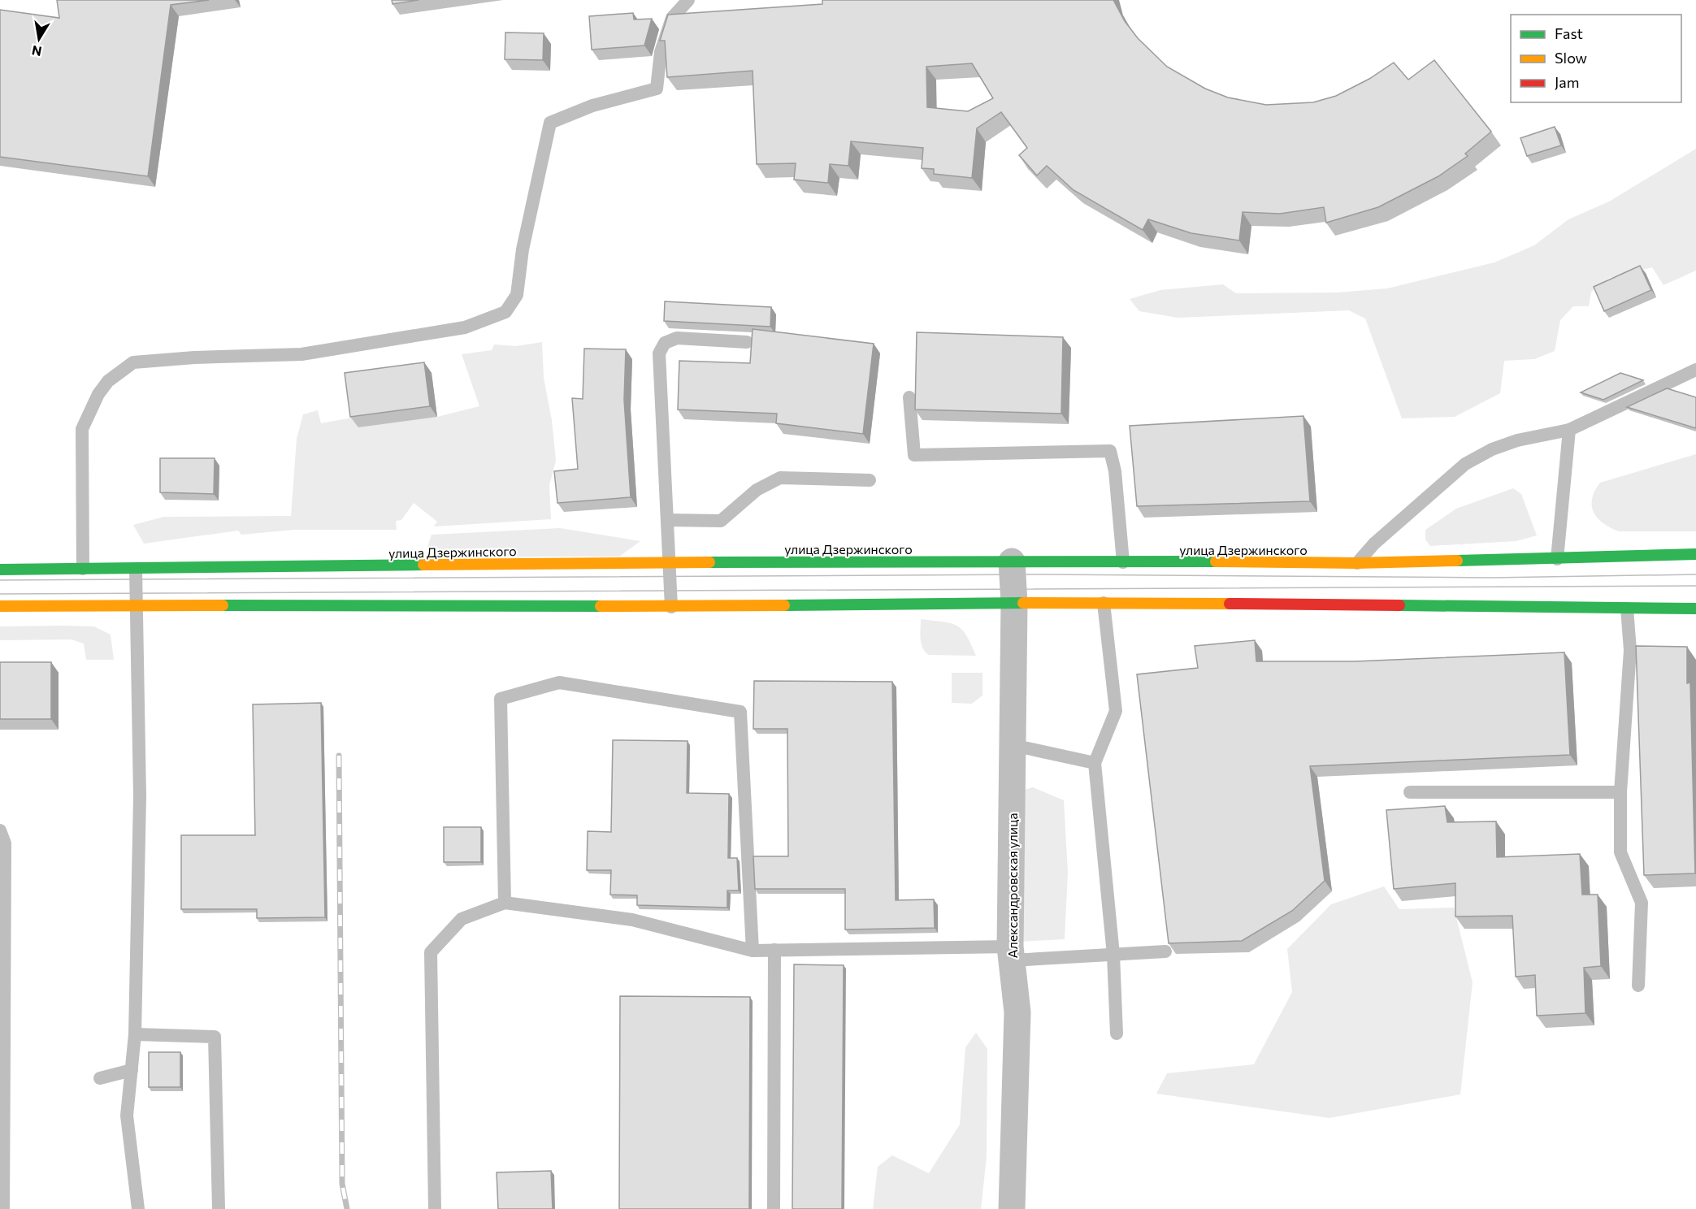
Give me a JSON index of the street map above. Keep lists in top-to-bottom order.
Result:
{
  "streets": {
    "main road": ["улица Дзержинского"],
    "street": ["Александровская улица"]
  },
  "crossings": [
    ["улица Дзержинского", "Александровская улица"]
  ],
  "legend": ["Fast", "Slow", "Jam"],
  "north": "bottom"
}
